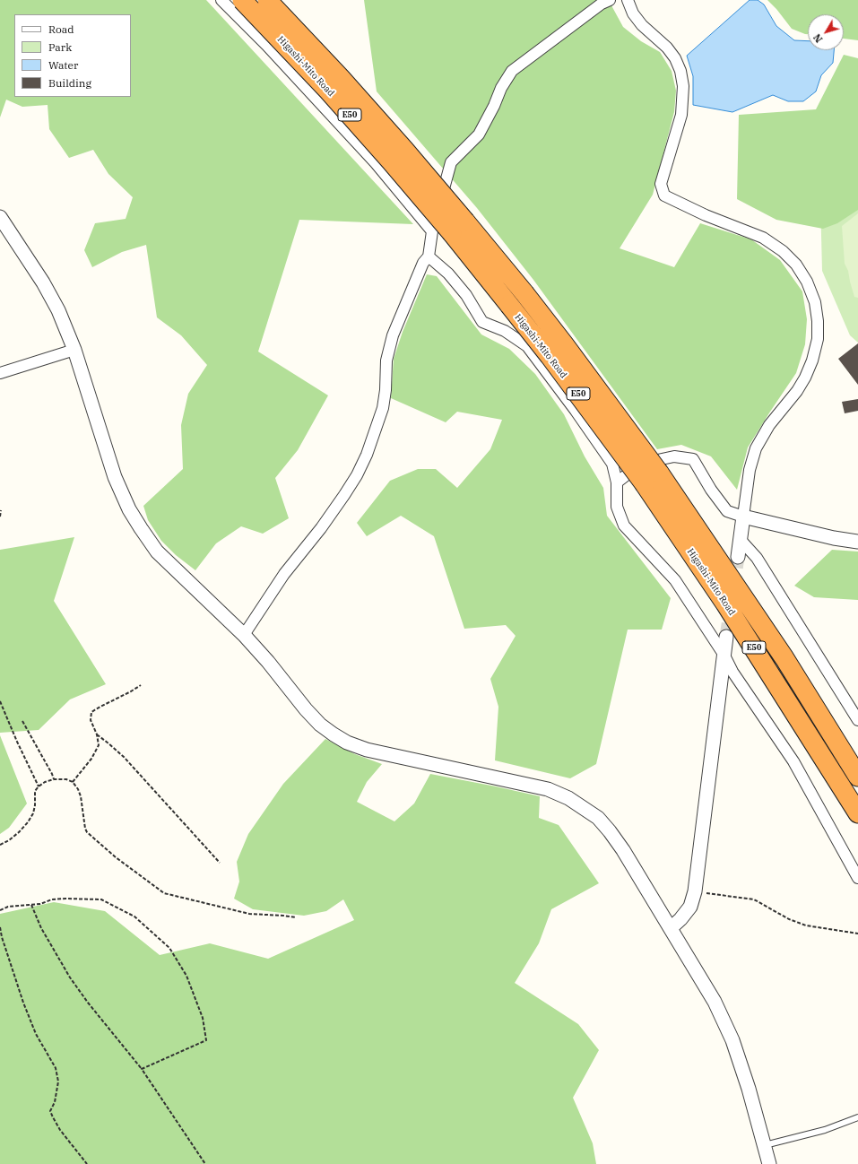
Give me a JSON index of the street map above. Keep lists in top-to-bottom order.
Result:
{
  "streets": {
    "highway": ["Higashi-Mito Road", "E50"]
  },
  "legend": [
    "Road",
    "Park",
    "Water",
    "Building"
  ],
  "north": "bottom left"
}
